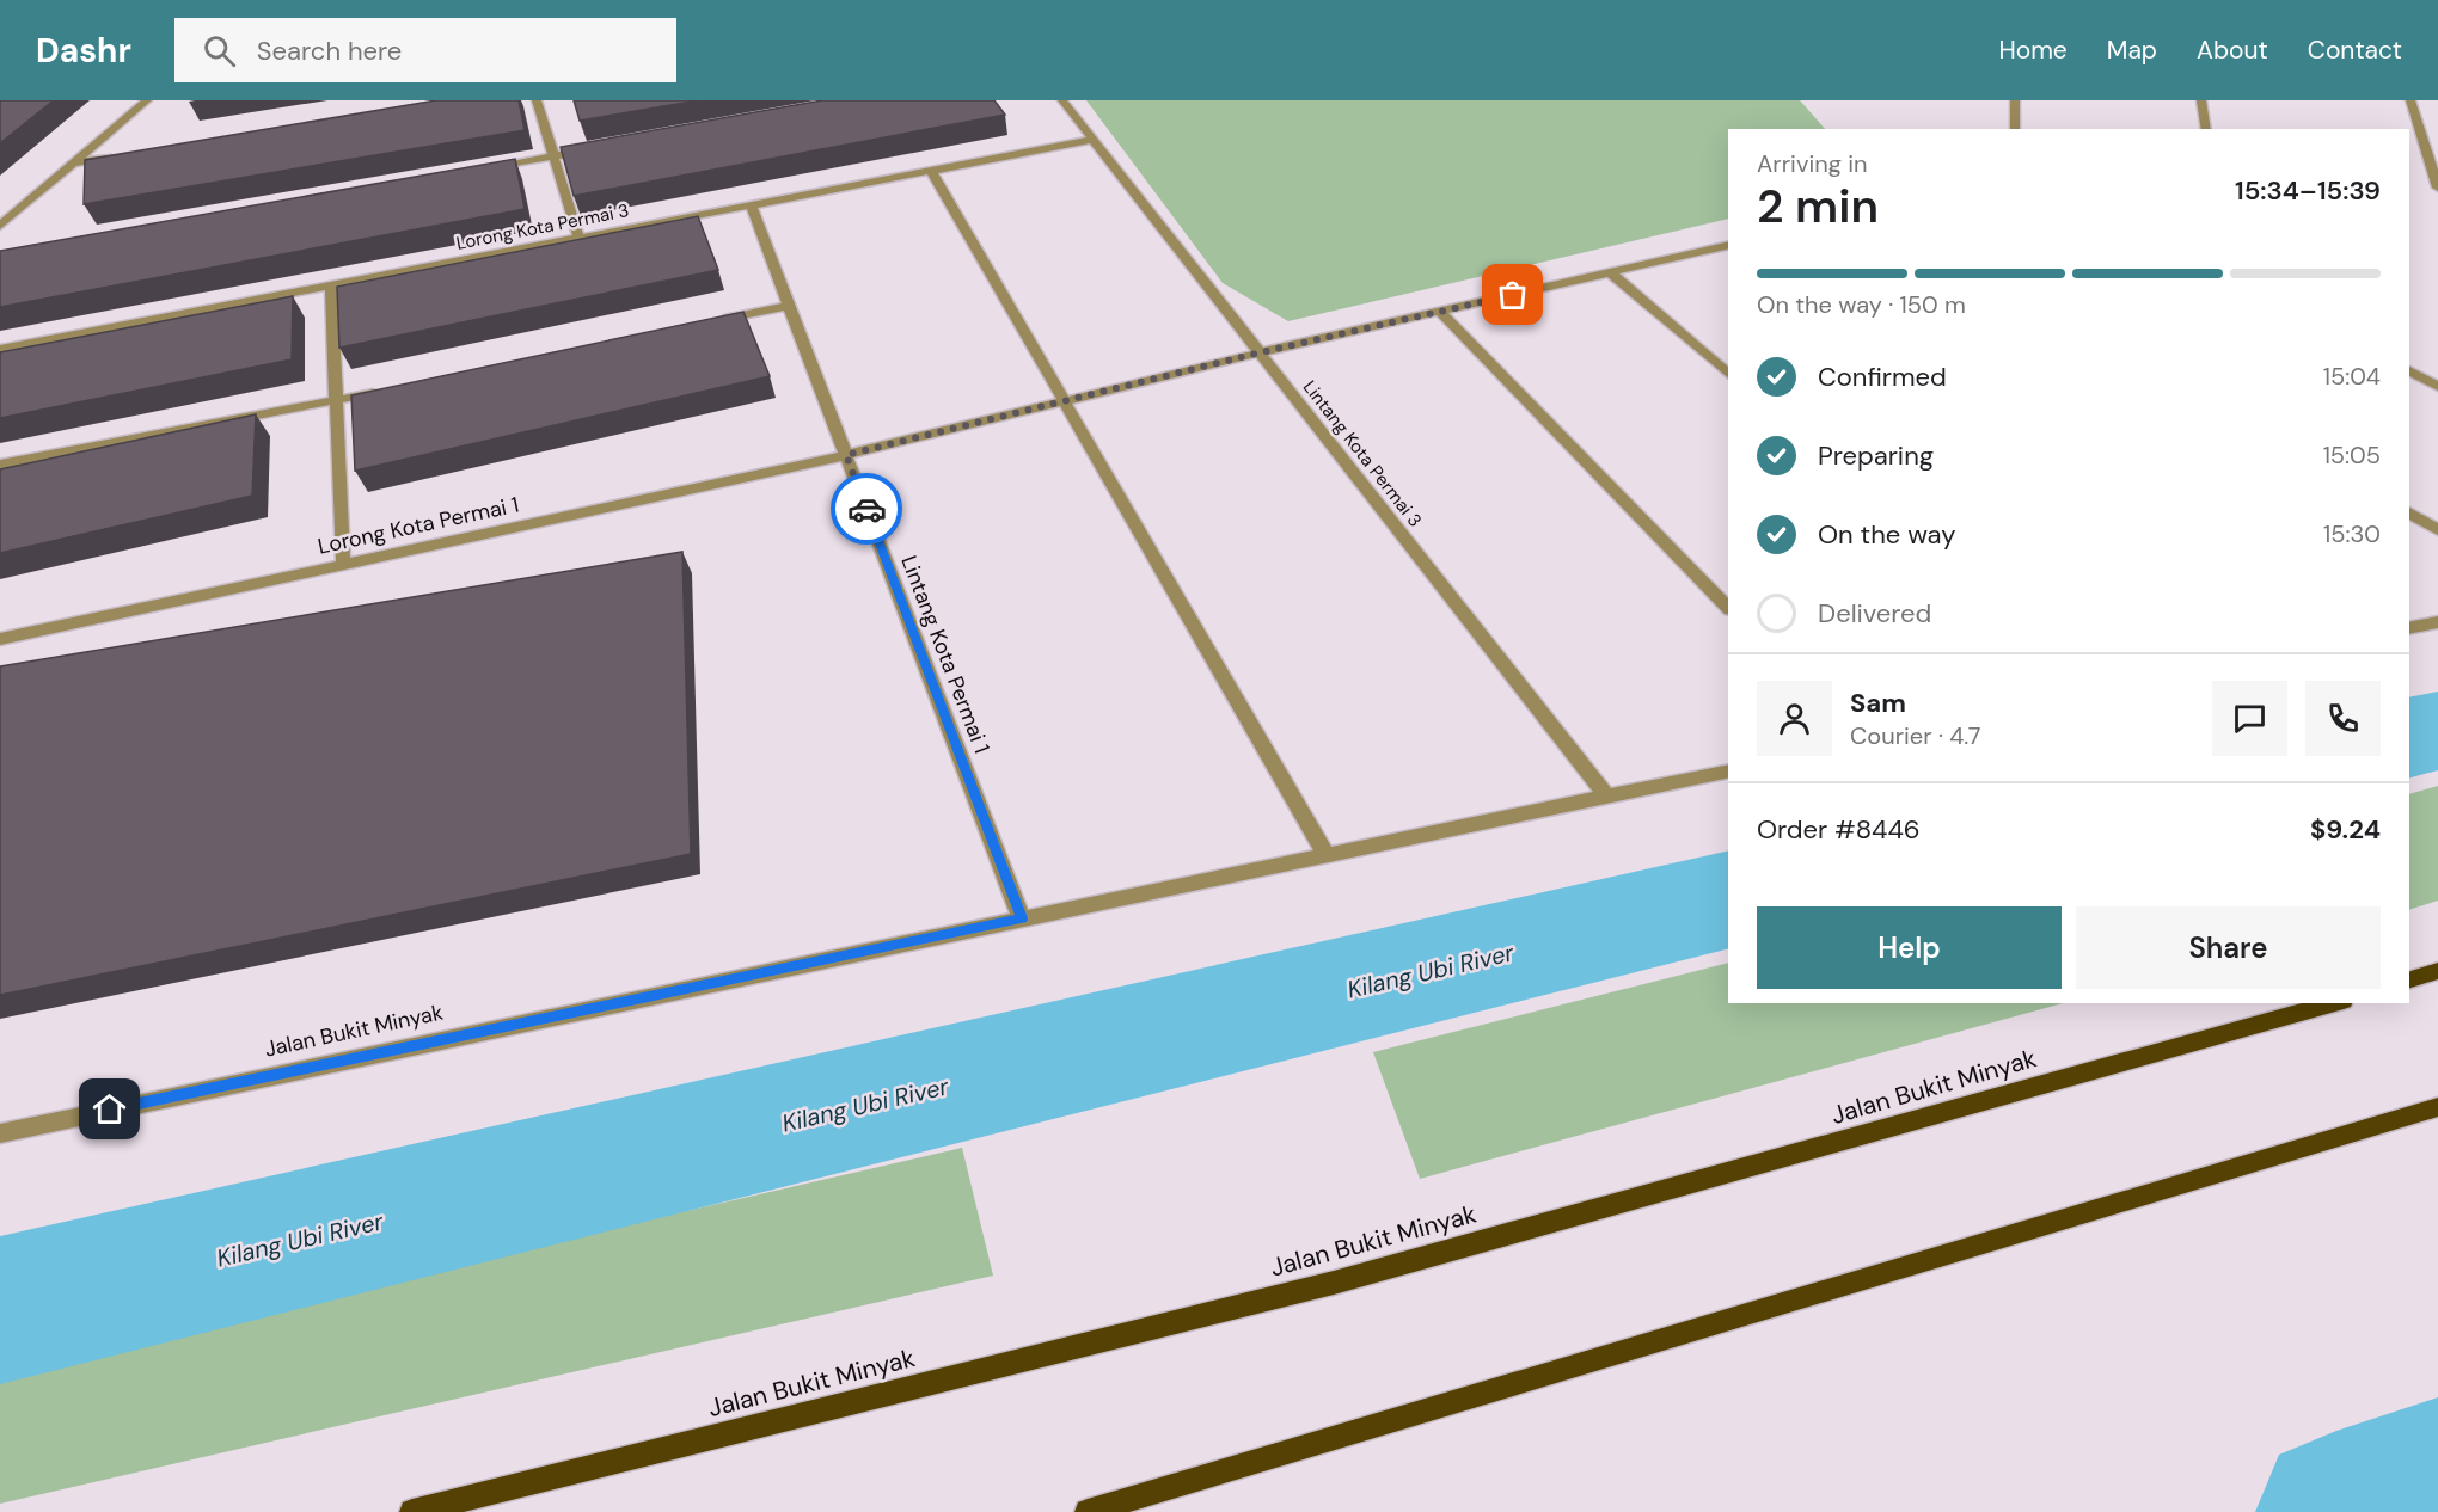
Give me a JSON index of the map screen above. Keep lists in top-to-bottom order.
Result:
{
  "streets": {
    "main road": ["Jalan Bukit Minyak"],
    "street": [
      "Lorong Kota Permai 3",
      "Lintang Kota Permai 3",
      "Lorong Kota Permai 1",
      "Lintang Kota Permai 1"
    ]
  },
  "crossings": [
    ["Lorong Kota Permai 3", "Lintang Kota Permai 3"],
    ["Lorong Kota Permai 3", "Lintang Kota Permai 1"],
    ["Lintang Kota Permai 3", "Lorong Kota Permai 1"],
    ["Lintang Kota Permai 3", "Jalan Bukit Minyak"],
    ["Lorong Kota Permai 1", "Lintang Kota Permai 1"],
    ["Lintang Kota Permai 1", "Jalan Bukit Minyak"]
  ],
  "water": ["Kilang Ubi River"],
  "page": {
    "header": "Dashr",
    "search": "Search here",
    "nav": [
      "Home",
      "Map",
      "About",
      "Contact"
    ],
    "heading": ["2 min", "Arriving in", "15:34–15:39"],
    "panel": [
      "Sam",
      "Courier · 4.7",
      "Order #8446",
      "$9.24"
    ],
    "bar": "On the way · 150 m",
    "list": [
      ["Confirmed", "15:04"],
      ["Preparing", "15:05"],
      ["On the way", "15:30"],
      "Delivered"
    ],
    "buttons": ["Help", "Share"]
  }
}
